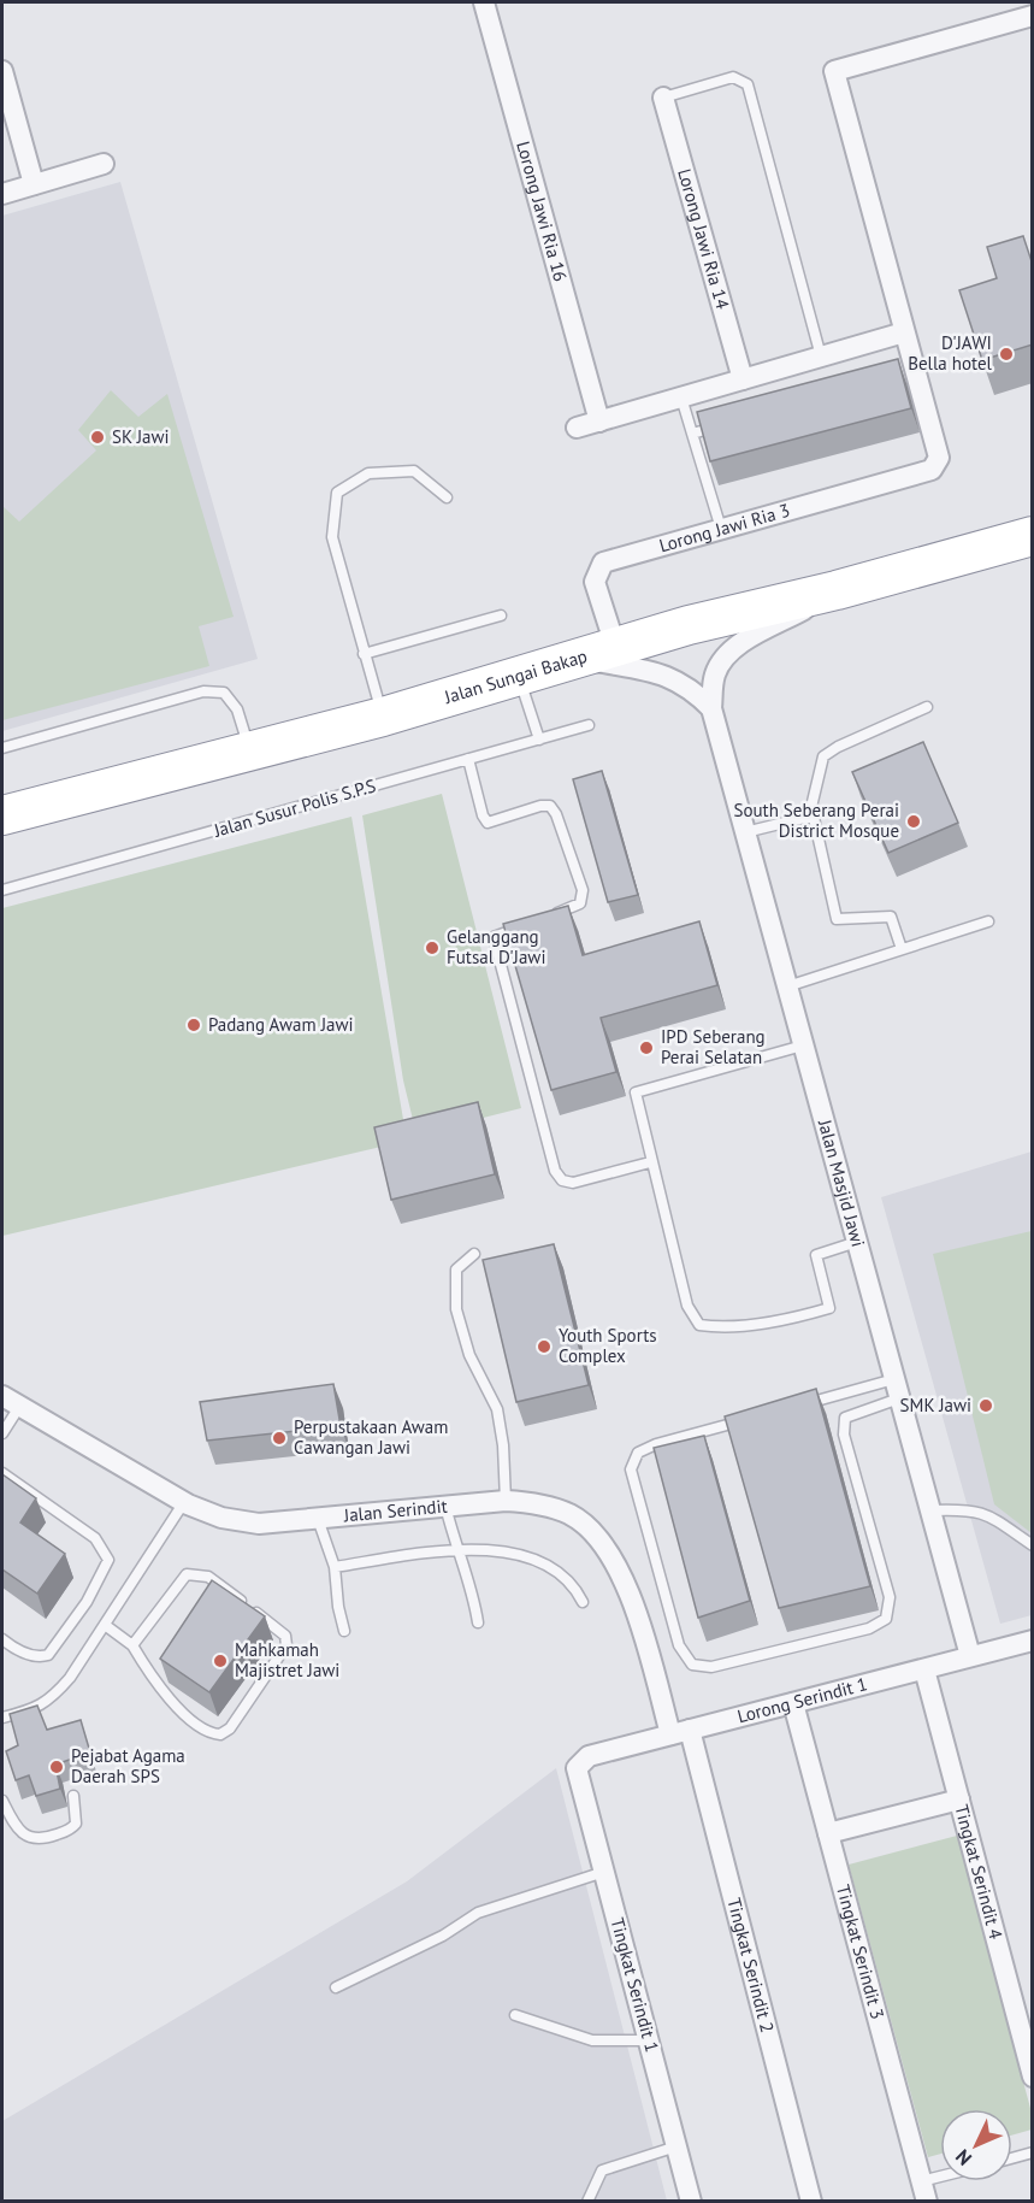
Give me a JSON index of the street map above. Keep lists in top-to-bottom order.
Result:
{
  "streets": {
    "highway": ["Jalan Sungai Bakap"],
    "street": [
      "Lorong Jawi Ria 16",
      "Lorong Jawi Ria 14",
      "Lorong Jawi Ria 3",
      "Jalan Masjid Jawi",
      "Jalan Serindit",
      "Lorong Serindit 1",
      "Tingkat Serindit 4",
      "Tingkat Serindit 3",
      "Tingkat Serindit 2",
      "Tingkat Serindit 1"
    ],
    "lane": ["Jalan Susur Polis S.P.S"]
  },
  "crossings": [
    ["Lorong Jawi Ria 3", "Jalan Sungai Bakap"],
    ["Jalan Sungai Bakap", "Jalan Masjid Jawi"],
    ["Jalan Masjid Jawi", "Lorong Serindit 1"],
    ["Jalan Serindit", "Lorong Serindit 1"],
    ["Jalan Serindit", "Tingkat Serindit 2"],
    ["Lorong Serindit 1", "Tingkat Serindit 4"],
    ["Lorong Serindit 1", "Tingkat Serindit 3"],
    ["Lorong Serindit 1", "Tingkat Serindit 2"],
    ["Lorong Serindit 1", "Tingkat Serindit 1"]
  ],
  "places": [
    "D'JAWI Bella hotel",
    "SK Jawi",
    "South Seberang Perai District Mosque",
    "Gelanggang Futsal D'Jawi",
    "Padang Awam Jawi",
    "IPD Seberang Perai Selatan",
    "Youth Sports Complex",
    "SMK Jawi",
    "Perpustakaan Awam Cawangan Jawi",
    "Mahkamah Majistret Jawi",
    "Pejabat Agama Daerah SPS"
  ],
  "north": "bottom left"
}
